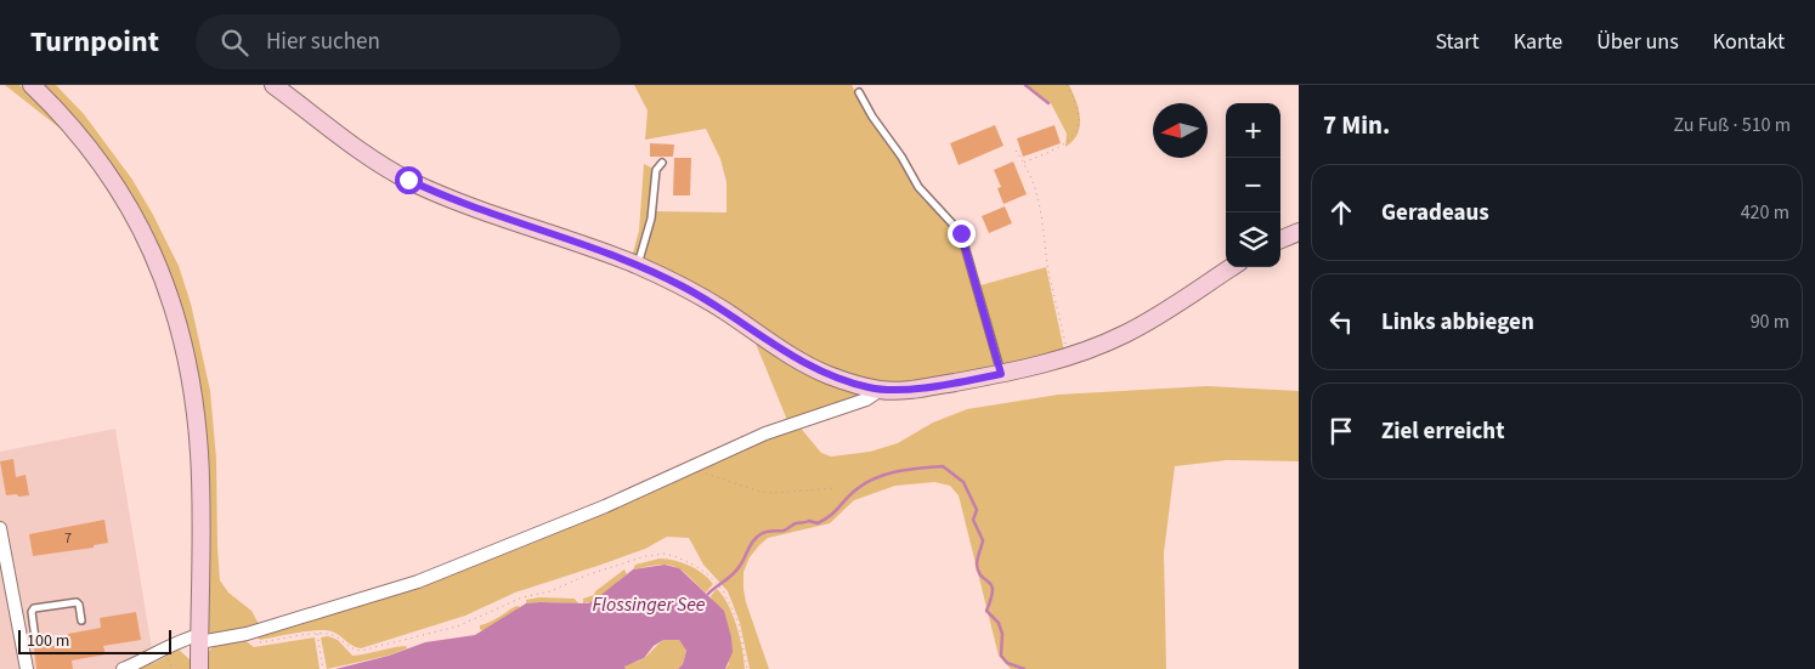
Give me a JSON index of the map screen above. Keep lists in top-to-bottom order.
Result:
{
  "water": ["Flossinger See"],
  "house_numbers": ["7"],
  "scale_bar": "100 m",
  "north": "left",
  "page": {
    "header": "Turnpoint",
    "search": "Hier suchen",
    "nav": [
      "Start",
      "Karte",
      "Über uns",
      "Kontakt"
    ],
    "heading": ["7 Min.", "Zu Fuß · 510 m"],
    "map_buttons": ["+", "−"],
    "list": [
      ["Geradeaus", "420 m"],
      ["Links abbiegen", "90 m"],
      "Ziel erreicht"
    ],
    "scale": "100 m"
  }
}
